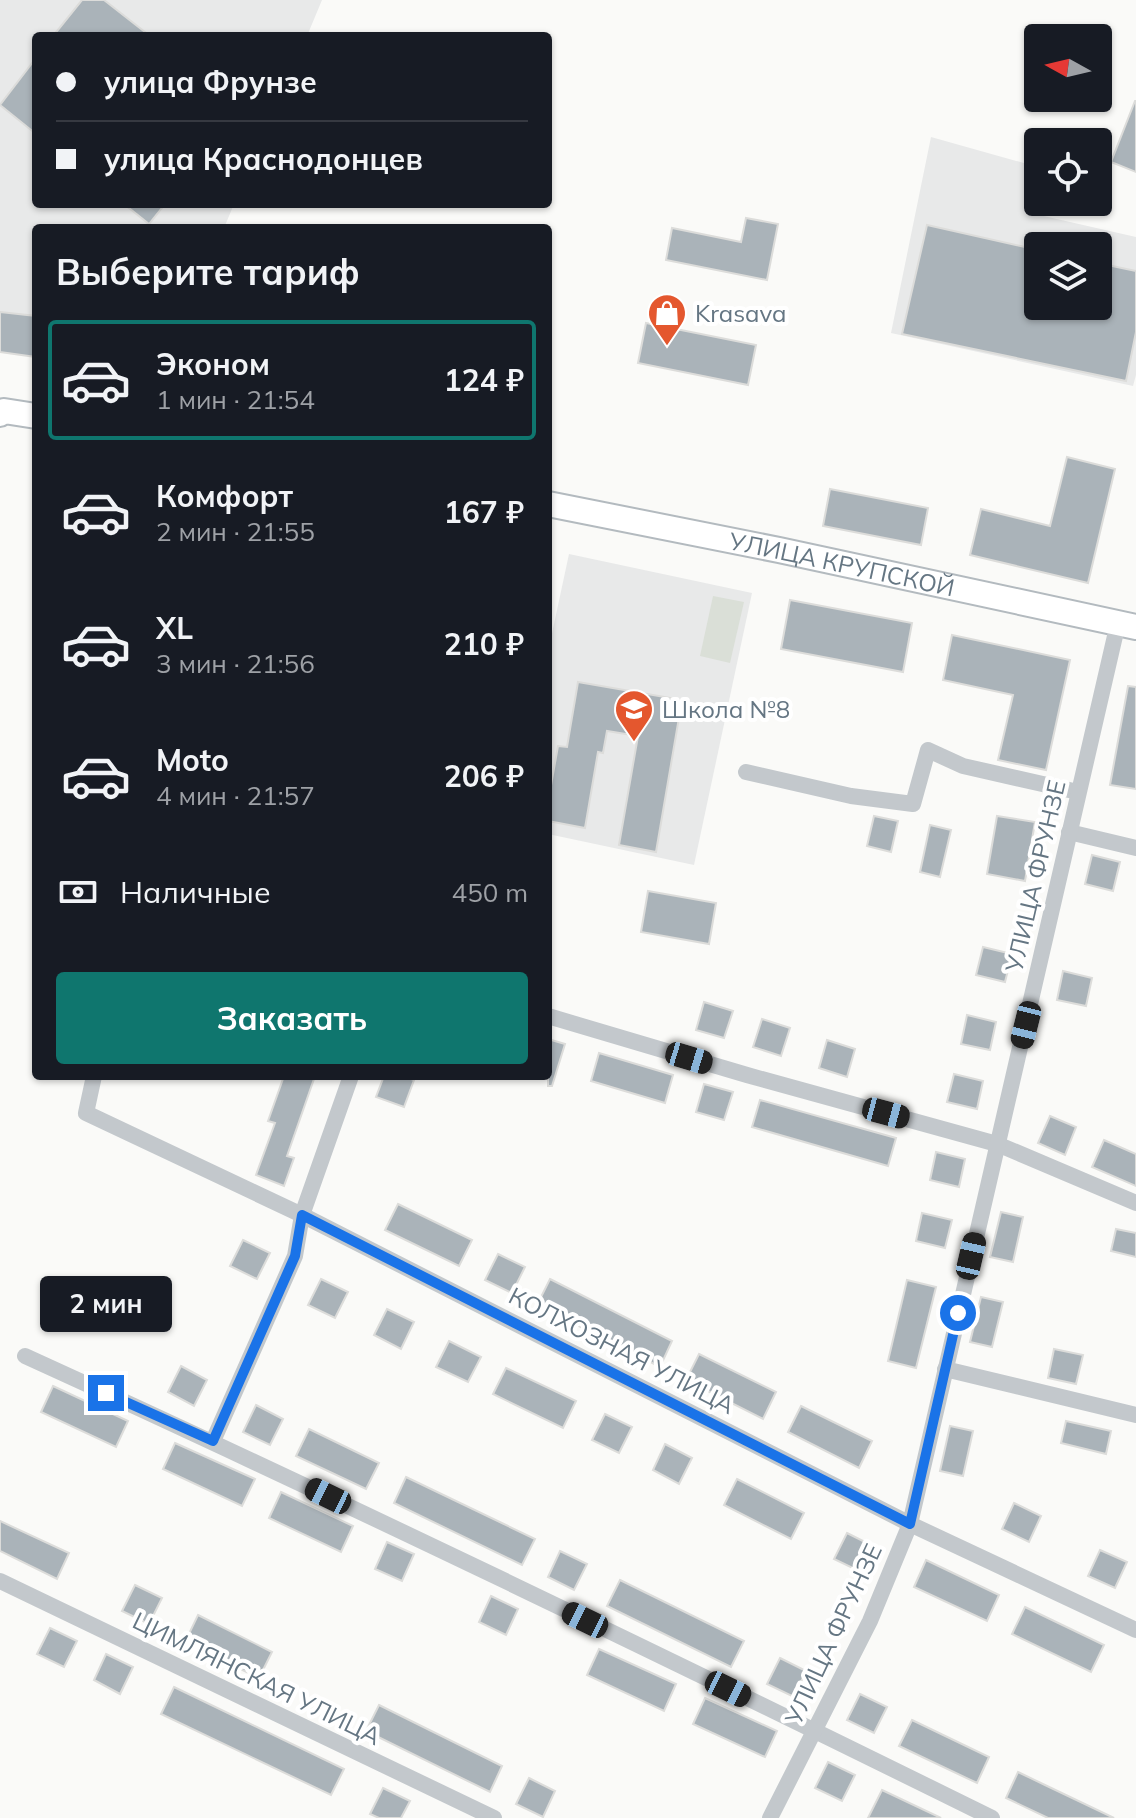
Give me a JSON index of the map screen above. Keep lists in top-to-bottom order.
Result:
{
  "streets": {
    "street": [
      "УЛИЦА КРУПСКОЙ",
      "УЛИЦА ФРУНЗЕ",
      "КОЛХОЗНАЯ УЛИЦА",
      "ЦИМЛЯНСКАЯ УЛИЦА"
    ]
  },
  "crossings": [
    ["УЛИЦА КРУПСКОЙ", "УЛИЦА ФРУНЗЕ"],
    ["УЛИЦА ФРУНЗЕ", "КОЛХОЗНАЯ УЛИЦА"]
  ],
  "places": {
    "shop": ["Krasava"],
    "school or university": ["Школа №8"]
  },
  "north": "left",
  "page": {
    "banner": ["улица Фрунзе", "улица Краснодонцев"],
    "heading": "Выберите тариф",
    "list": [
      {
        "name": "Эконом",
        "note": "1 мин · 21:54",
        "value": "124 ₽"
      },
      {
        "name": "Комфорт",
        "note": "2 мин · 21:55",
        "value": "167 ₽"
      },
      {
        "name": "XL",
        "note": "3 мин · 21:56",
        "value": "210 ₽"
      },
      {
        "name": "Moto",
        "note": "4 мин · 21:57",
        "value": "206 ₽"
      }
    ],
    "pay": ["Наличные", "450 m"],
    "buttons": "Заказать",
    "bubble": "2 мин"
  }
}
